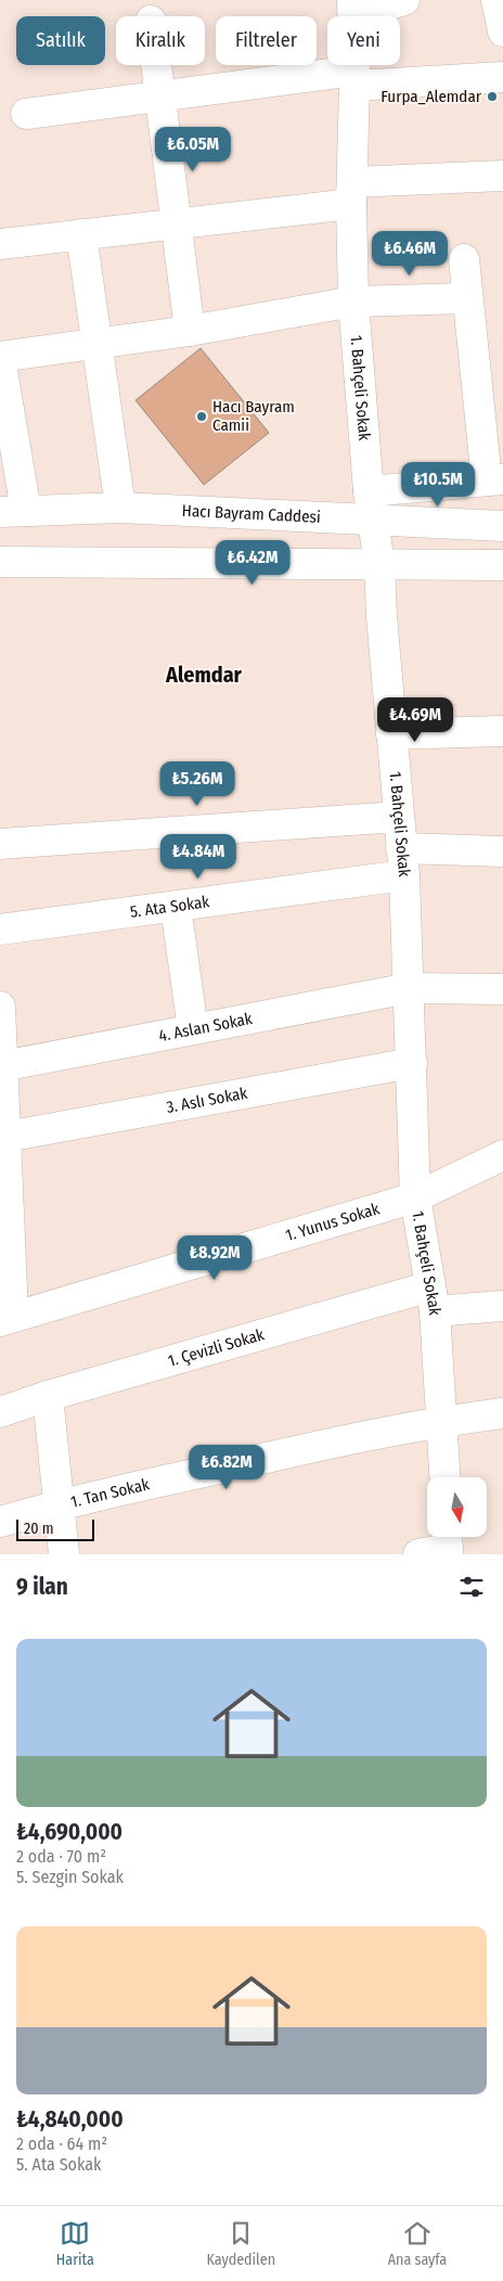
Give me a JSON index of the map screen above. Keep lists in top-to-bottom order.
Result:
{
  "streets": {
    "street": [
      "1. Bahçeli Sokak",
      "Hacı Bayram Caddesi",
      "5. Ata Sokak",
      "4. Aslan Sokak",
      "3. Aslı Sokak",
      "1. Yunus Sokak",
      "1. Çevizli Sokak",
      "1. Tan Sokak"
    ]
  },
  "crossings": [
    ["1. Bahçeli Sokak", "Hacı Bayram Caddesi"],
    ["1. Bahçeli Sokak", "5. Ata Sokak"],
    ["1. Bahçeli Sokak", "4. Aslan Sokak"],
    ["1. Bahçeli Sokak", "3. Aslı Sokak"],
    ["1. Bahçeli Sokak", "1. Yunus Sokak"],
    ["1. Bahçeli Sokak", "1. Çevizli Sokak"],
    ["1. Bahçeli Sokak", "1. Tan Sokak"]
  ],
  "districts": ["Alemdar"],
  "places": ["Furpa_Alemdar", "Hacı Bayram Camii"],
  "scale_bar": "20 m",
  "north": "bottom",
  "page": {
    "chip": [
      "Satılık",
      "Kiralık",
      "Filtreler",
      "Yeni"
    ],
    "price": [
      "₺6.05M",
      "₺6.46M",
      "₺10.5M",
      "₺6.42M",
      "₺4.69M",
      "₺5.26M",
      "₺4.84M",
      "₺8.92M",
      "₺6.82M"
    ],
    "scale": "20 m",
    "heading": "9 ilan",
    "list": [
      {
        "name": "₺4,690,000",
        "note": "2 oda · 70 m² · 5. Sezgin Sokak"
      },
      {
        "name": "₺4,840,000",
        "note": "2 oda · 64 m² · 5. Ata Sokak"
      }
    ],
    "tabs": ["Harita", "Kaydedilen", "Ana sayfa"]
  }
}
